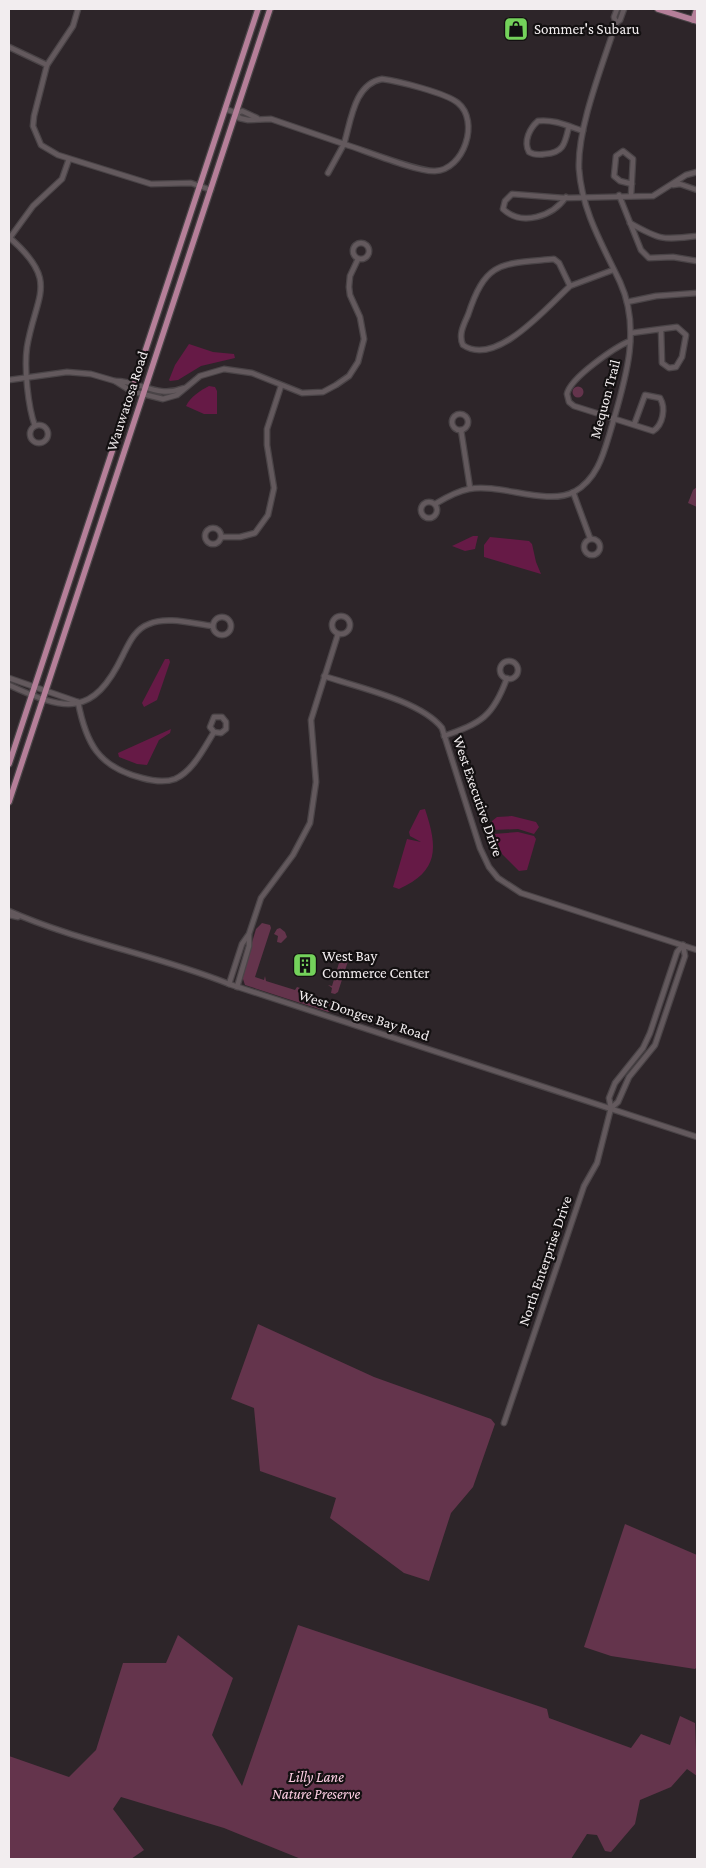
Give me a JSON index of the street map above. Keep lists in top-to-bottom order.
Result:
{
  "streets": {
    "main road": ["Wauwatosa Road"],
    "street": [
      "Mequon Trail",
      "West Executive Drive",
      "West Donges Bay Road",
      "North Enterprise Drive"
    ]
  },
  "crossings": [
    ["West Executive Drive", "North Enterprise Drive"],
    ["West Donges Bay Road", "North Enterprise Drive"]
  ],
  "parks": ["Lilly Lane Nature Preserve"],
  "places": {
    "shop": ["Sommer's Subaru"],
    "building": ["West Bay Commerce Center"]
  }
}
